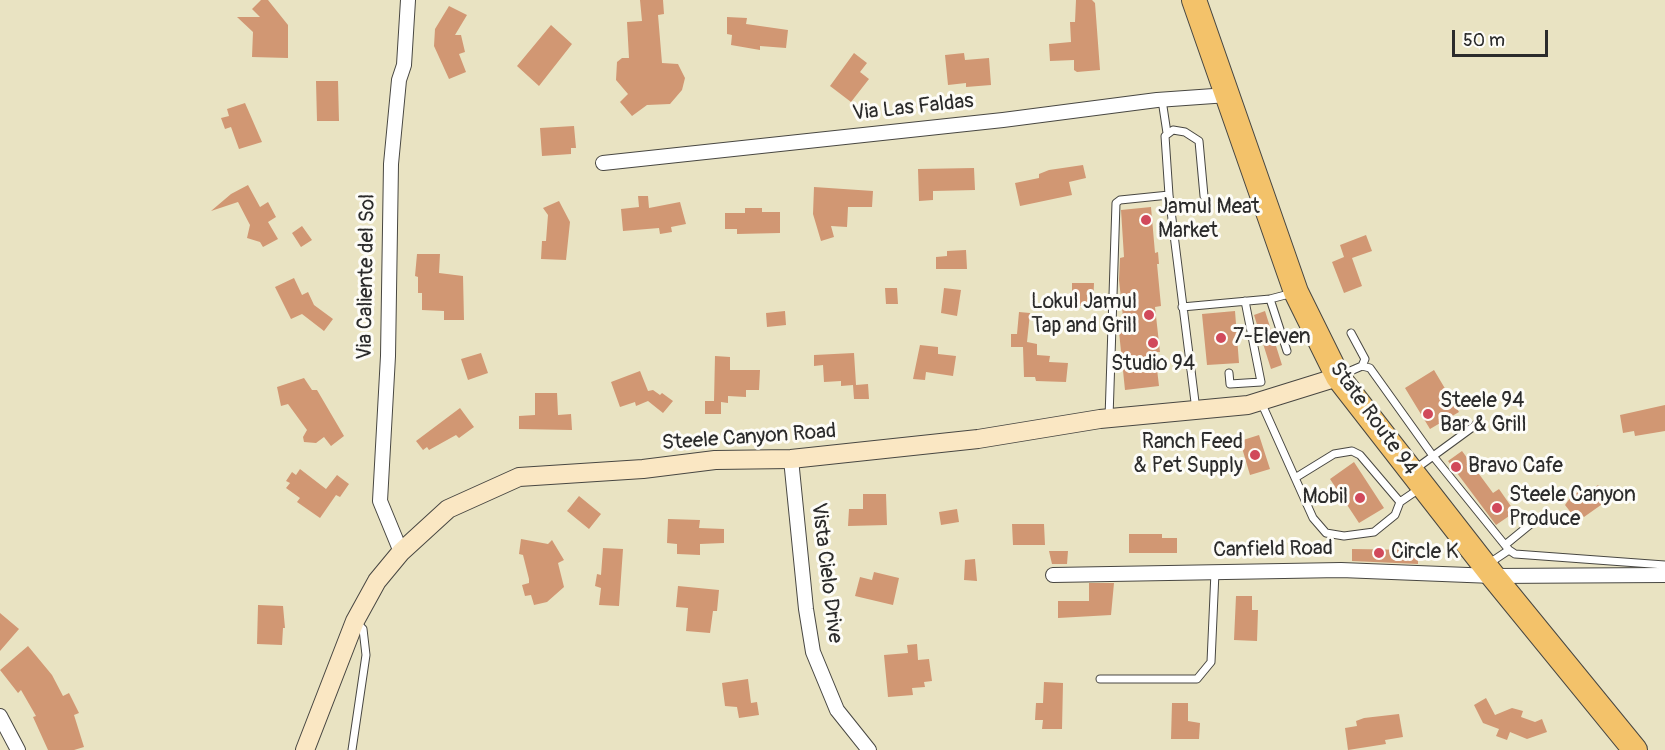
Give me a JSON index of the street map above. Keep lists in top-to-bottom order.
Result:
{
  "streets": {
    "highway": ["State Route 94"],
    "street": [
      "Via Las Faldas",
      "Via Caliente del Sol",
      "Steele Canyon Road",
      "Canfield Road",
      "Vista Cielo Drive"
    ]
  },
  "crossings": [
    ["Via Las Faldas", "State Route 94"],
    ["Via Caliente del Sol", "Steele Canyon Road"],
    ["State Route 94", "Steele Canyon Road"],
    ["State Route 94", "Canfield Road"],
    ["Steele Canyon Road", "Vista Cielo Drive"]
  ],
  "places": [
    "Jamul Meat Market",
    "Lokul Jamul Tap and Grill",
    "7-Eleven",
    "Studio 94",
    "Steele 94 Bar & Grill",
    "Ranch Feed & Pet Supply",
    "Bravo Cafe",
    "Mobil",
    "Steele Canyon Produce",
    "Circle K"
  ],
  "scale_bar": "50 m"
}
